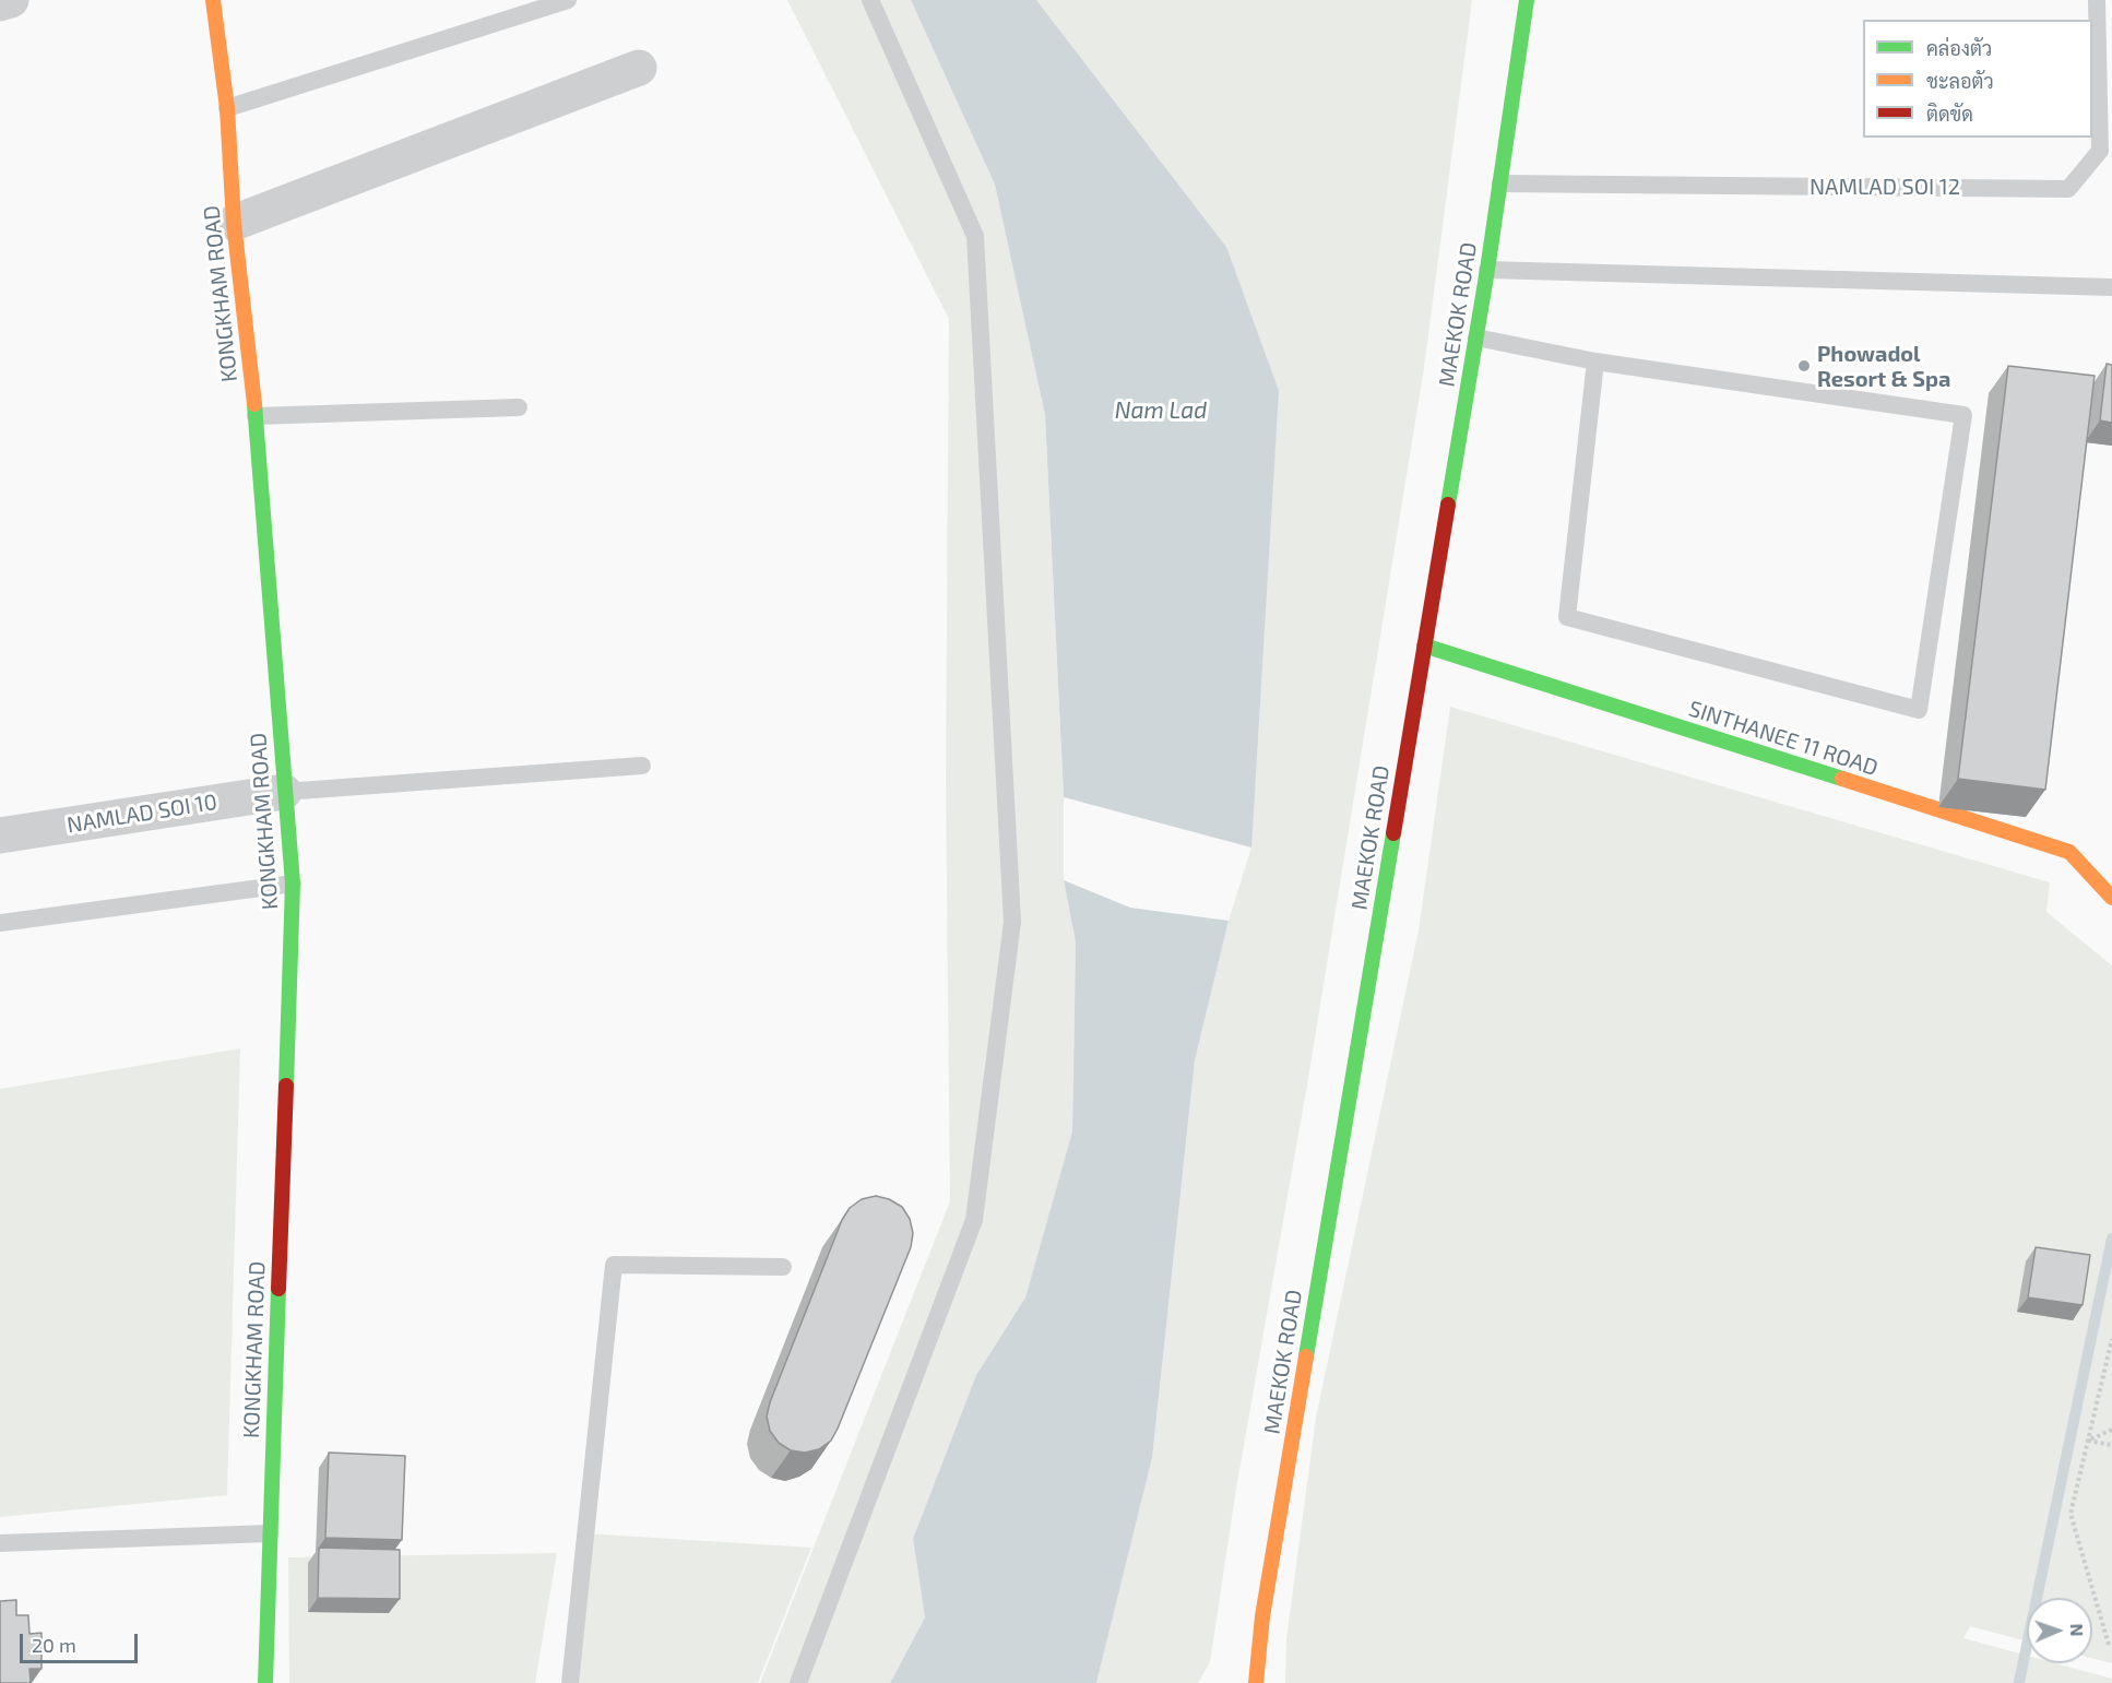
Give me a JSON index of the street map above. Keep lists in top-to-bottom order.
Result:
{
  "streets": {
    "street": [
      "KONGKHAM ROAD",
      "MAEKOK ROAD",
      "SINTHANEE 11 ROAD",
      "NAMLAD SOI 10"
    ],
    "lane": ["NAMLAD SOI 12"]
  },
  "crossings": [
    ["NAMLAD SOI 12", "MAEKOK ROAD"],
    ["KONGKHAM ROAD", "NAMLAD SOI 10"],
    ["MAEKOK ROAD", "SINTHANEE 11 ROAD"]
  ],
  "water": ["Nam Lad"],
  "places": ["Phowadol Resort & Spa"],
  "legend": ["คล่องตัว", "ชะลอตัว", "ติดขัด"],
  "scale_bar": "20 m",
  "north": "right"
}
